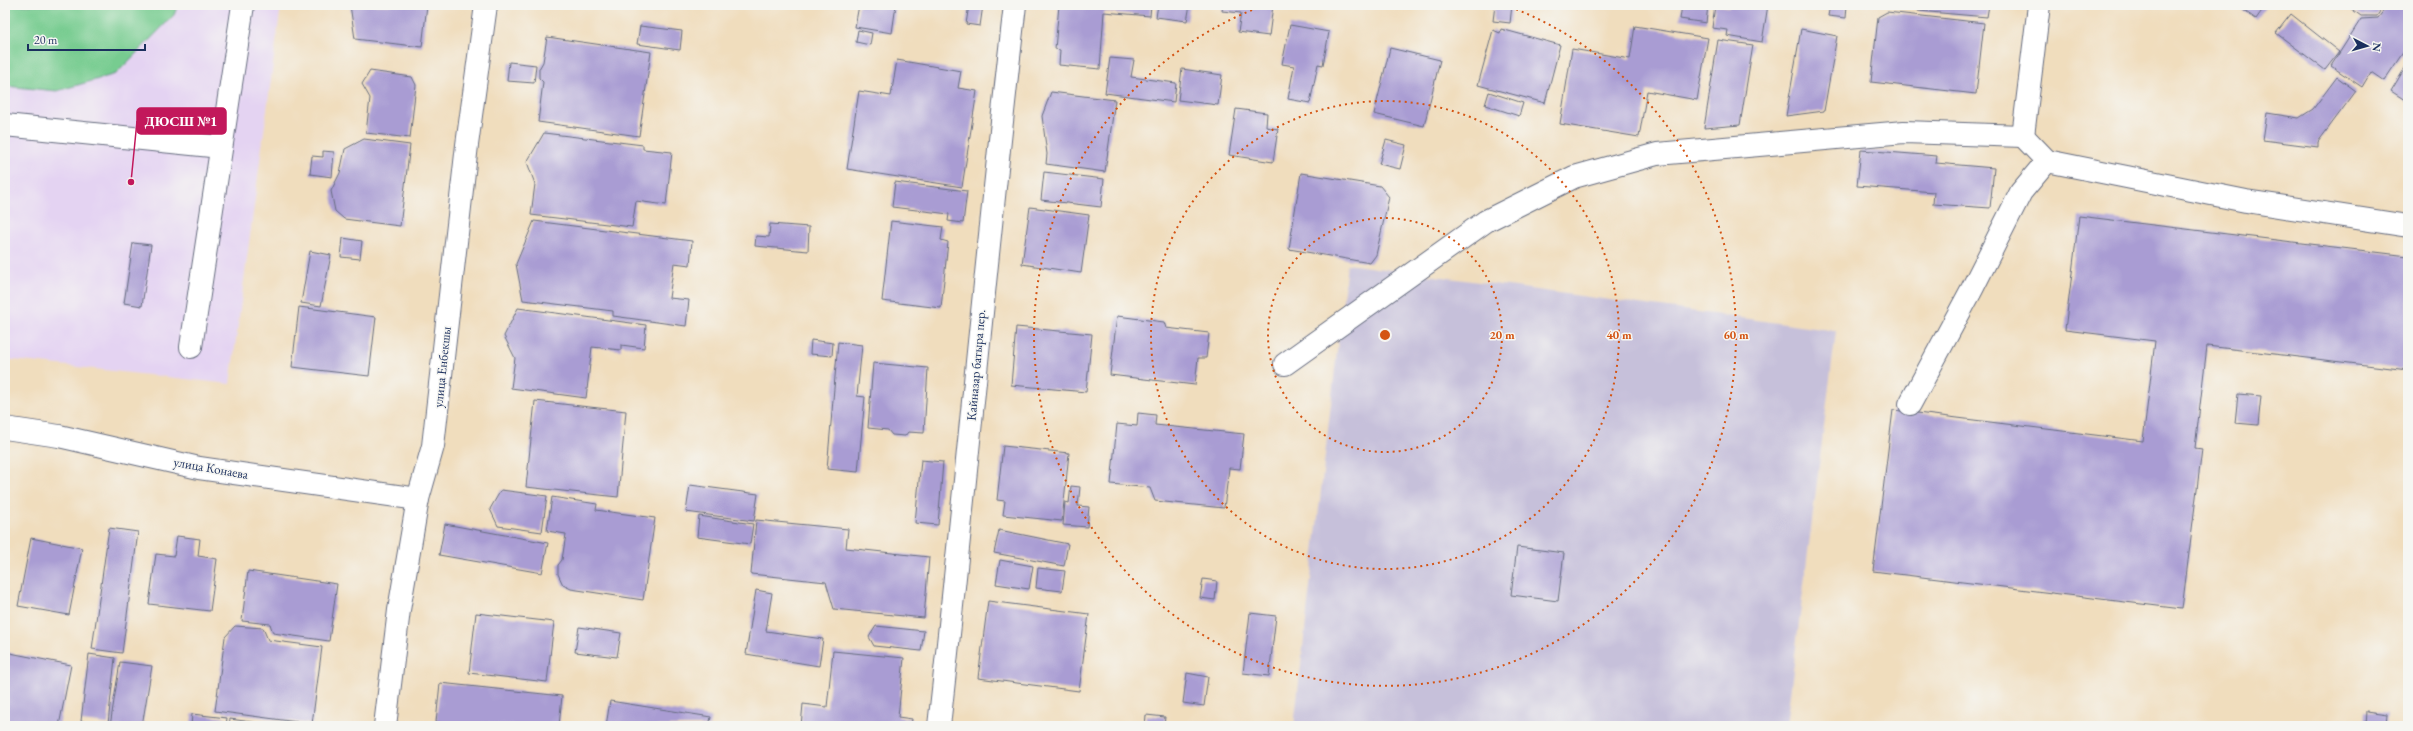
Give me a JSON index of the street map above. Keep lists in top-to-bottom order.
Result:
{
  "streets": {
    "street": ["Кайназар батыра пер.", "улица Енбекшы", "улица Конаева"]
  },
  "crossings": [
    ["улица Енбекшы", "улица Конаева"]
  ],
  "places": ["ДЮСШ №1"],
  "scale_bar": "20 m",
  "north": "right",
  "rings": ["20 m", "40 m", "60 m"]
}
